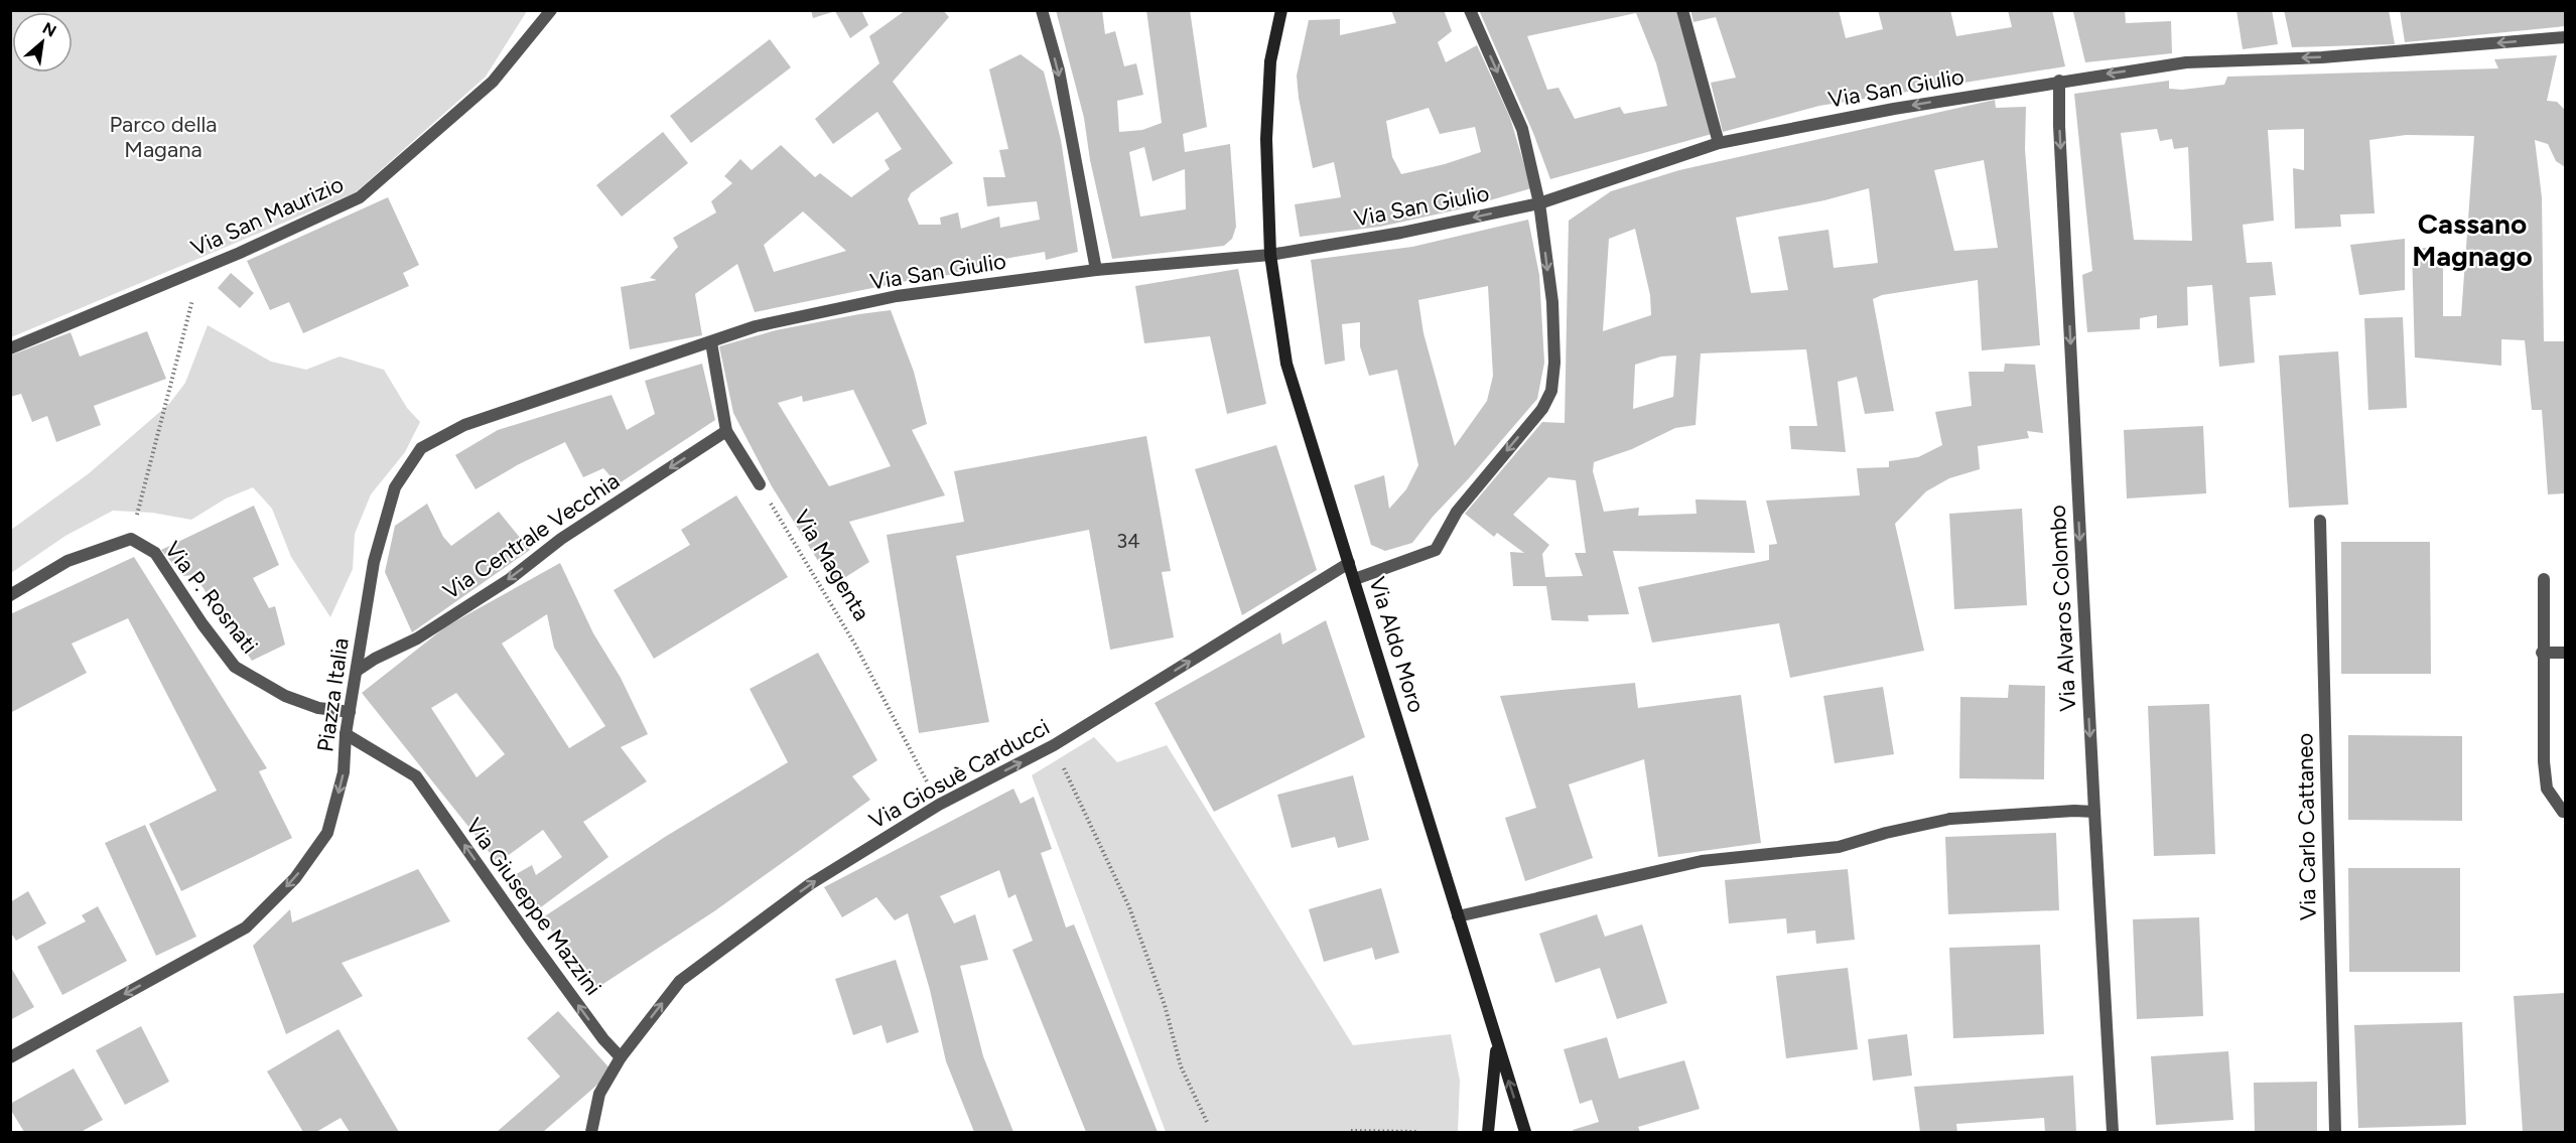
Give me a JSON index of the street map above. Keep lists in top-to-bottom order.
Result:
{
  "streets": {
    "street": [
      "Via San Giulio",
      "Via San Maurizio",
      "Via Centrale Vecchia",
      "Via P. Rosnati",
      "Via Alvaros Colombo",
      "Via Aldo Moro",
      "Piazza Italia",
      "Via Giosuè Carducci",
      "Via Carlo Cattaneo",
      "Via Giuseppe Mazzini"
    ],
    "path": ["Via Magenta"]
  },
  "crossings": [
    ["Via San Giulio", "Via Alvaros Colombo"],
    ["Via San Giulio", "Via Aldo Moro"],
    ["Via San Giulio", "Piazza Italia"],
    ["Via Centrale Vecchia", "Piazza Italia"],
    ["Via Magenta", "Via Giosuè Carducci"],
    ["Via P. Rosnati", "Piazza Italia"],
    ["Via Aldo Moro", "Via Giosuè Carducci"],
    ["Piazza Italia", "Via Giuseppe Mazzini"],
    ["Via Giosuè Carducci", "Via Giuseppe Mazzini"]
  ],
  "one_way": [
    "Via San Giulio",
    "Via Centrale Vecchia",
    "Via Alvaros Colombo",
    "Piazza Italia",
    "Via Giosuè Carducci",
    "Via Giuseppe Mazzini"
  ],
  "districts": ["Cassano Magnago"],
  "parks": ["Parco della Magana"],
  "house_numbers": ["34"],
  "north": "top right"
}
